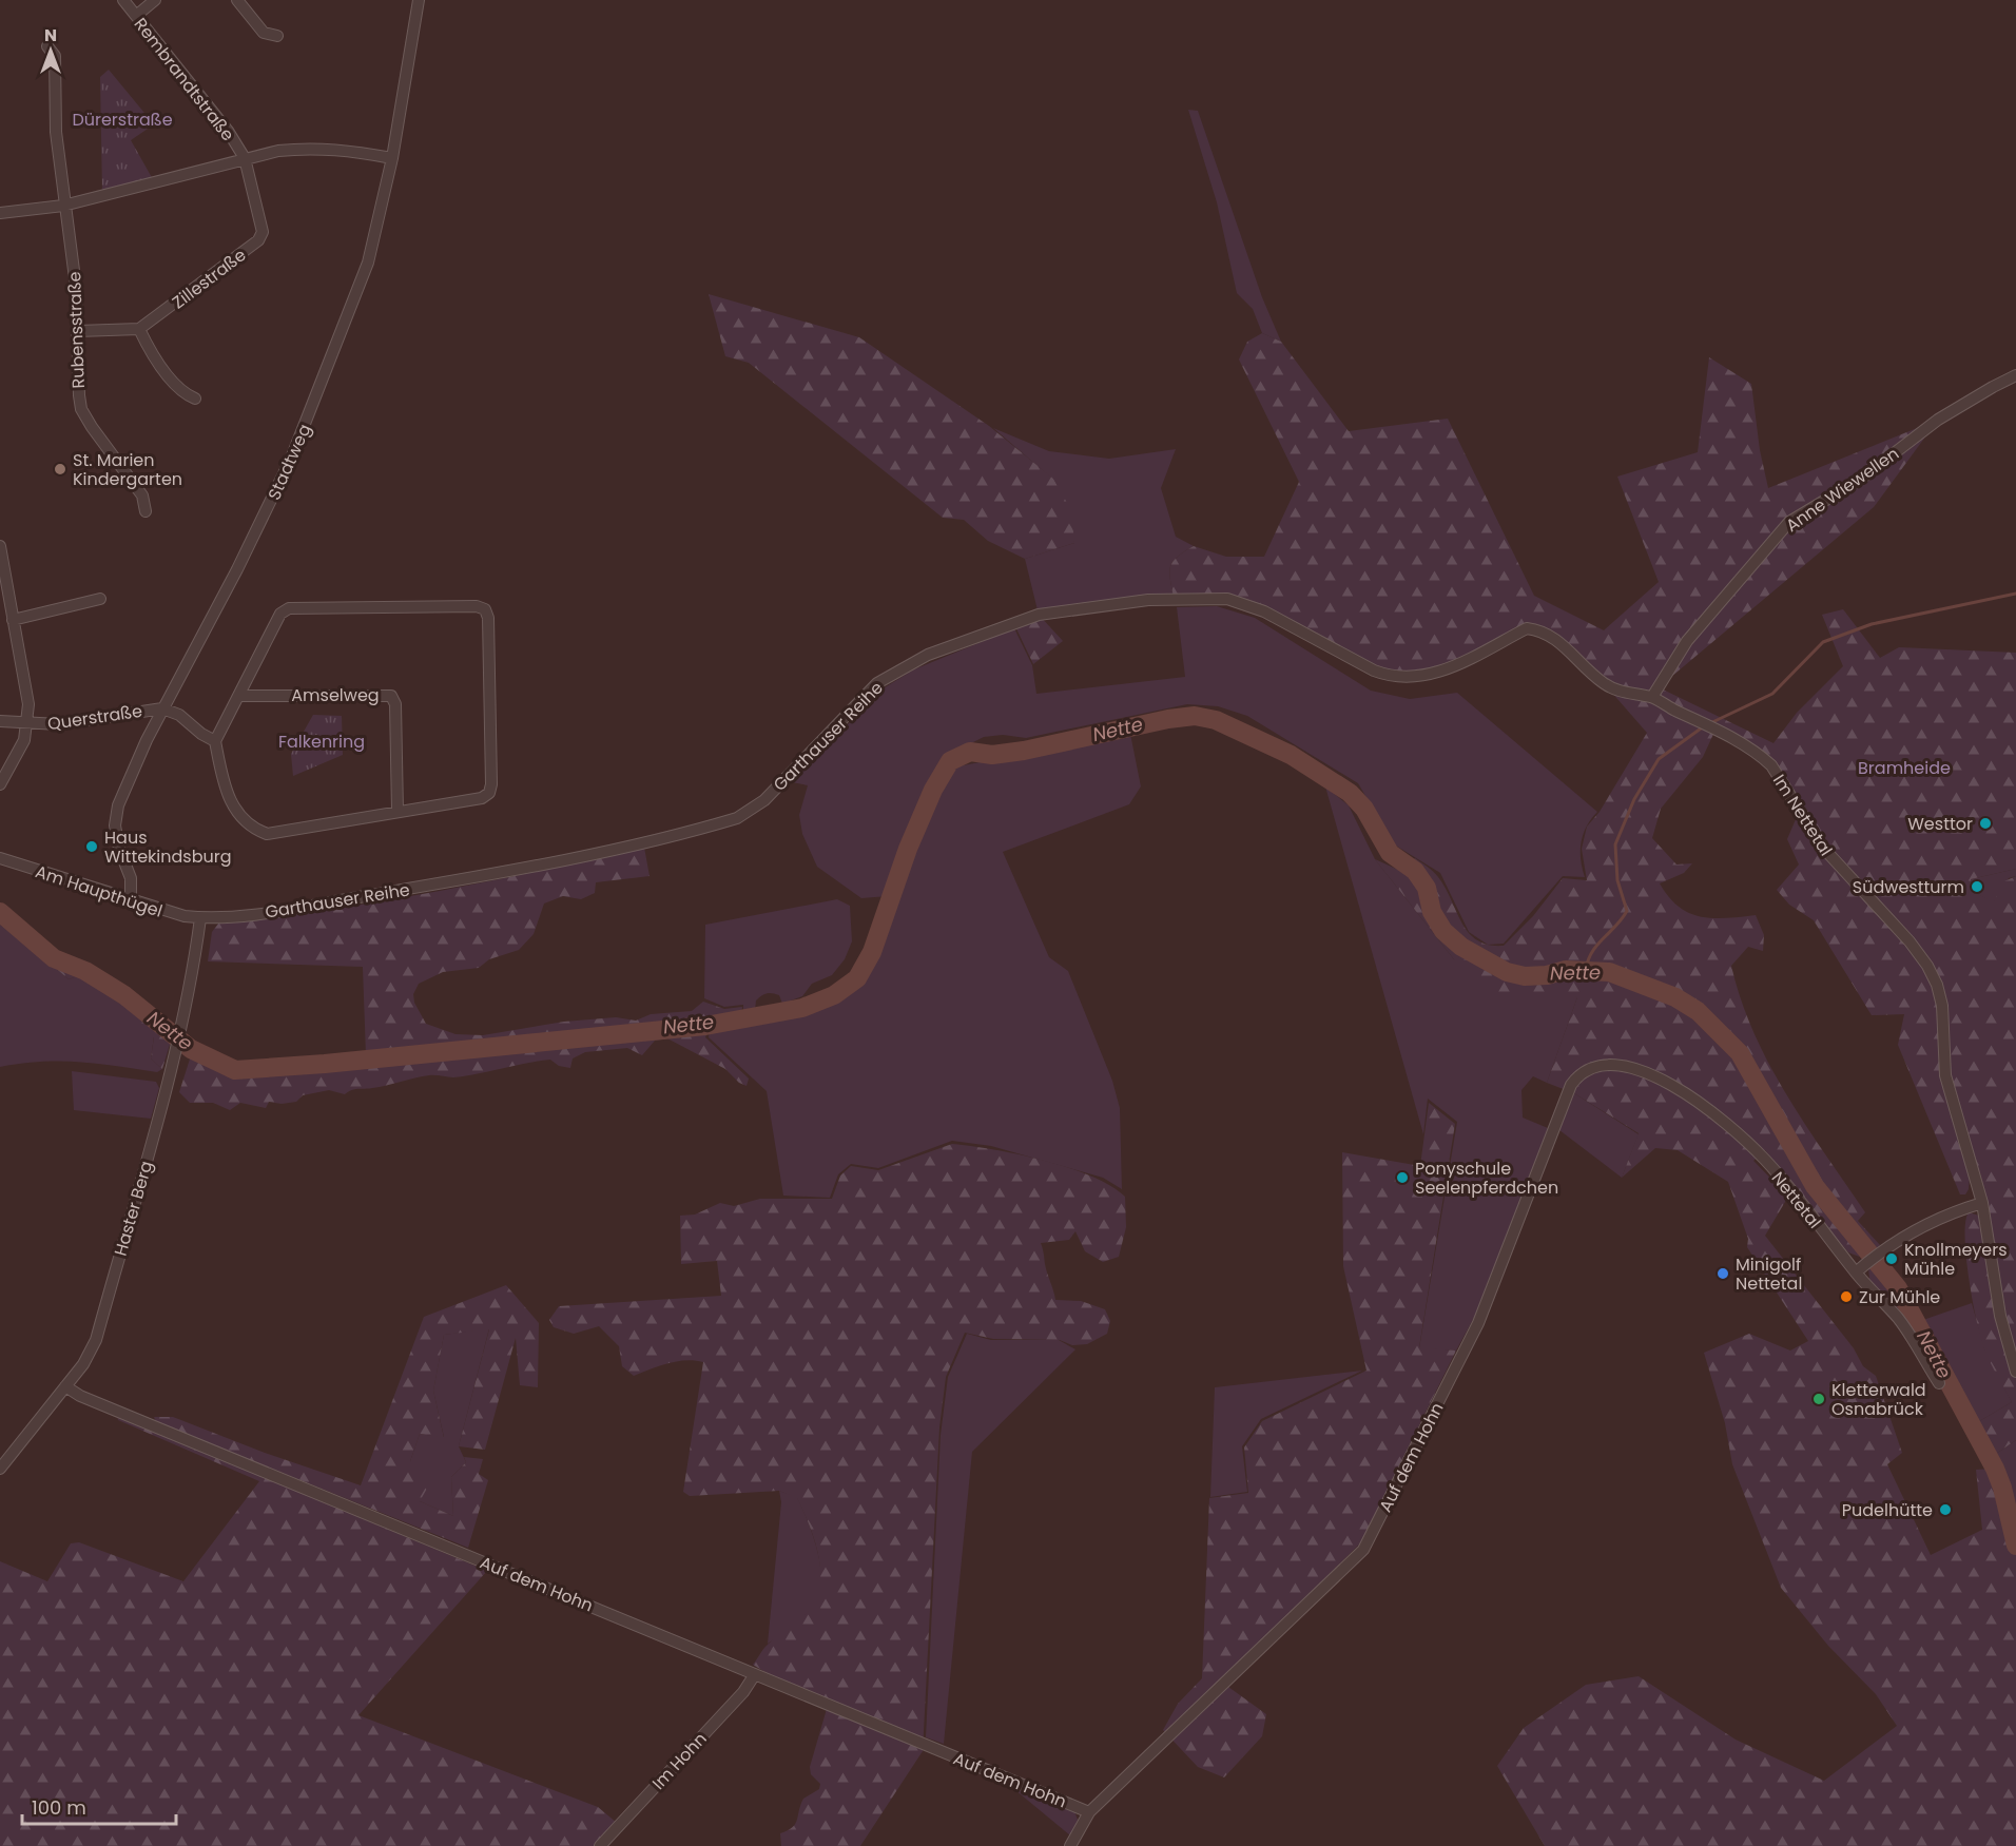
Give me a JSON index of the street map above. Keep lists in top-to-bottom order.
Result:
{
  "streets": {
    "street": [
      "Rembrandtstraße",
      "Zillestraße",
      "Rubensstraße",
      "Stadtweg",
      "Anne Wiewellen",
      "Amselweg",
      "Querstraße",
      "Garthauser Reihe",
      "Im Nettetal",
      "Am Haupthügel",
      "Nettetal",
      "Haster Berg",
      "Auf dem Hohn",
      "Im Hohn"
    ]
  },
  "crossings": [
    ["Rembrandtstraße", "Zillestraße"],
    ["Stadtweg", "Querstraße"],
    ["Stadtweg", "Am Haupthügel"],
    ["Anne Wiewellen", "Garthauser Reihe"],
    ["Garthauser Reihe", "Im Nettetal"],
    ["Garthauser Reihe", "Am Haupthügel"],
    ["Garthauser Reihe", "Haster Berg"],
    ["Am Haupthügel", "Haster Berg"],
    ["Nettetal", "Auf dem Hohn"],
    ["Haster Berg", "Auf dem Hohn"],
    ["Auf dem Hohn", "Im Hohn"]
  ],
  "water": ["Nette"],
  "parks": ["Dürerstraße", "Falkenring", "Bramheide"],
  "places": [
    "St. Marien Kindergarten",
    "Westtor",
    "Haus Wittekindsburg",
    "Südwestturm",
    "Ponyschule Seelenpferdchen",
    "Knollmeyers Mühle",
    "Minigolf Nettetal",
    "Zur Mühle",
    "Kletterwald Osnabrück",
    "Pudelhütte"
  ],
  "scale_bar": "100 m",
  "north": "top"
}
